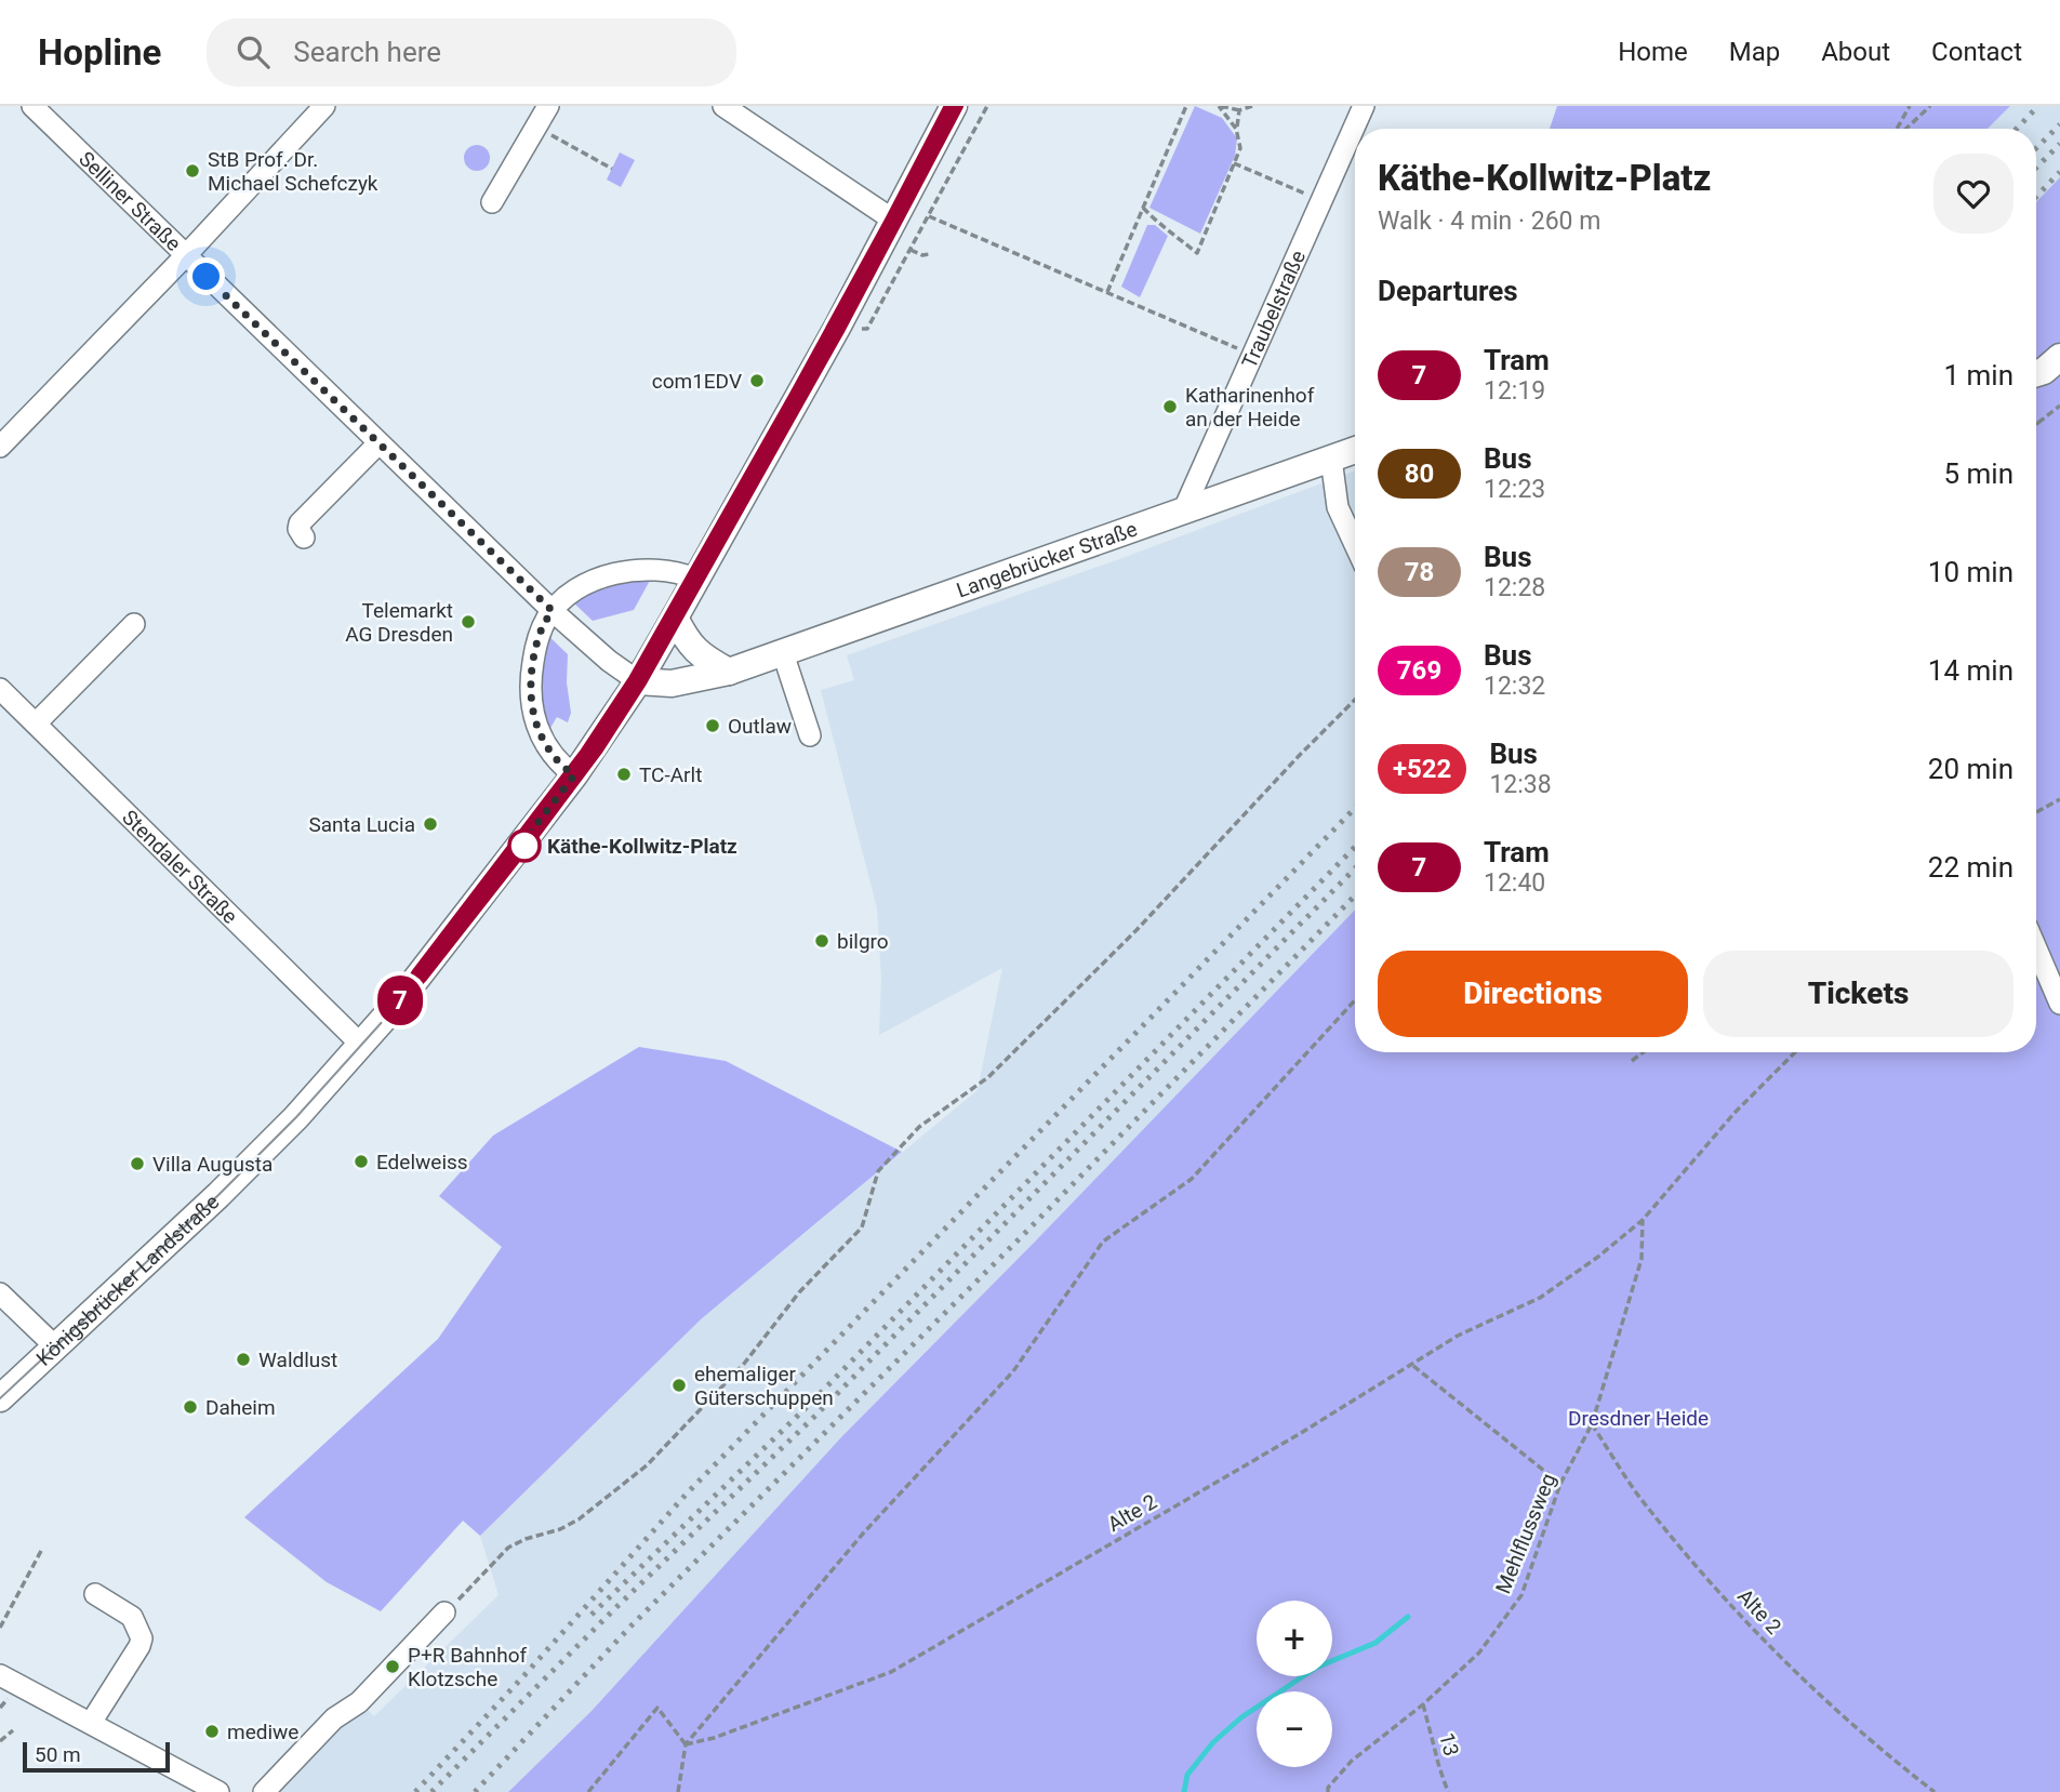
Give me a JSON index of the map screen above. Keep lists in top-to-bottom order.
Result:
{
  "streets": {
    "main road": ["Langebrücker Straße", "Königsbrücker Landstraße"],
    "street": ["Selliner Straße", "Traubelstraße", "Stendaler Straße"],
    "path": ["Alte 2", "Mehlflussweg", "13"]
  },
  "crossings": [
    ["Traubelstraße", "Langebrücker Straße"],
    ["Langebrücker Straße", "Königsbrücker Landstraße"],
    ["Stendaler Straße", "Königsbrücker Landstraße"],
    ["Alte 2", "Mehlflussweg"],
    ["Mehlflussweg", "13"]
  ],
  "parks": ["Dresdner Heide"],
  "places": [
    "StB Prof. Dr. Michael Schefczyk",
    "com1EDV",
    "Katharinenhof an der Heide",
    "Telemarkt AG Dresden",
    "Outlaw",
    "TC-Arlt",
    "Santa Lucia",
    "Käthe-Kollwitz-Platz",
    "bilgro",
    "Edelweiss",
    "Villa Augusta",
    "Waldlust",
    "ehemaliger Güterschuppen",
    "Daheim",
    "P+R Bahnhof Klotzsche",
    "mediwe"
  ],
  "lines": ["tram line 7"],
  "scale_bar": "50 m",
  "page": {
    "header": "Hopline",
    "search": "Search here",
    "nav": [
      "Home",
      "Map",
      "About",
      "Contact"
    ],
    "on_map": "7",
    "heading": [
      ["Käthe-Kollwitz-Platz", "Walk · 4 min · 260 m"],
      "Departures"
    ],
    "list": [
      {
        "mark": "7",
        "name": "Tram",
        "note": "12:19",
        "value": "1 min"
      },
      {
        "mark": "80",
        "name": "Bus",
        "note": "12:23",
        "value": "5 min"
      },
      {
        "mark": "78",
        "name": "Bus",
        "note": "12:28",
        "value": "10 min"
      },
      {
        "mark": "769",
        "name": "Bus",
        "note": "12:32",
        "value": "14 min"
      },
      {
        "mark": "+522",
        "name": "Bus",
        "note": "12:38",
        "value": "20 min"
      },
      {
        "mark": "7",
        "name": "Tram",
        "note": "12:40",
        "value": "22 min"
      }
    ],
    "buttons": ["Directions", "Tickets"],
    "map_buttons": ["+", "−"],
    "scale": "50 m"
  }
}
